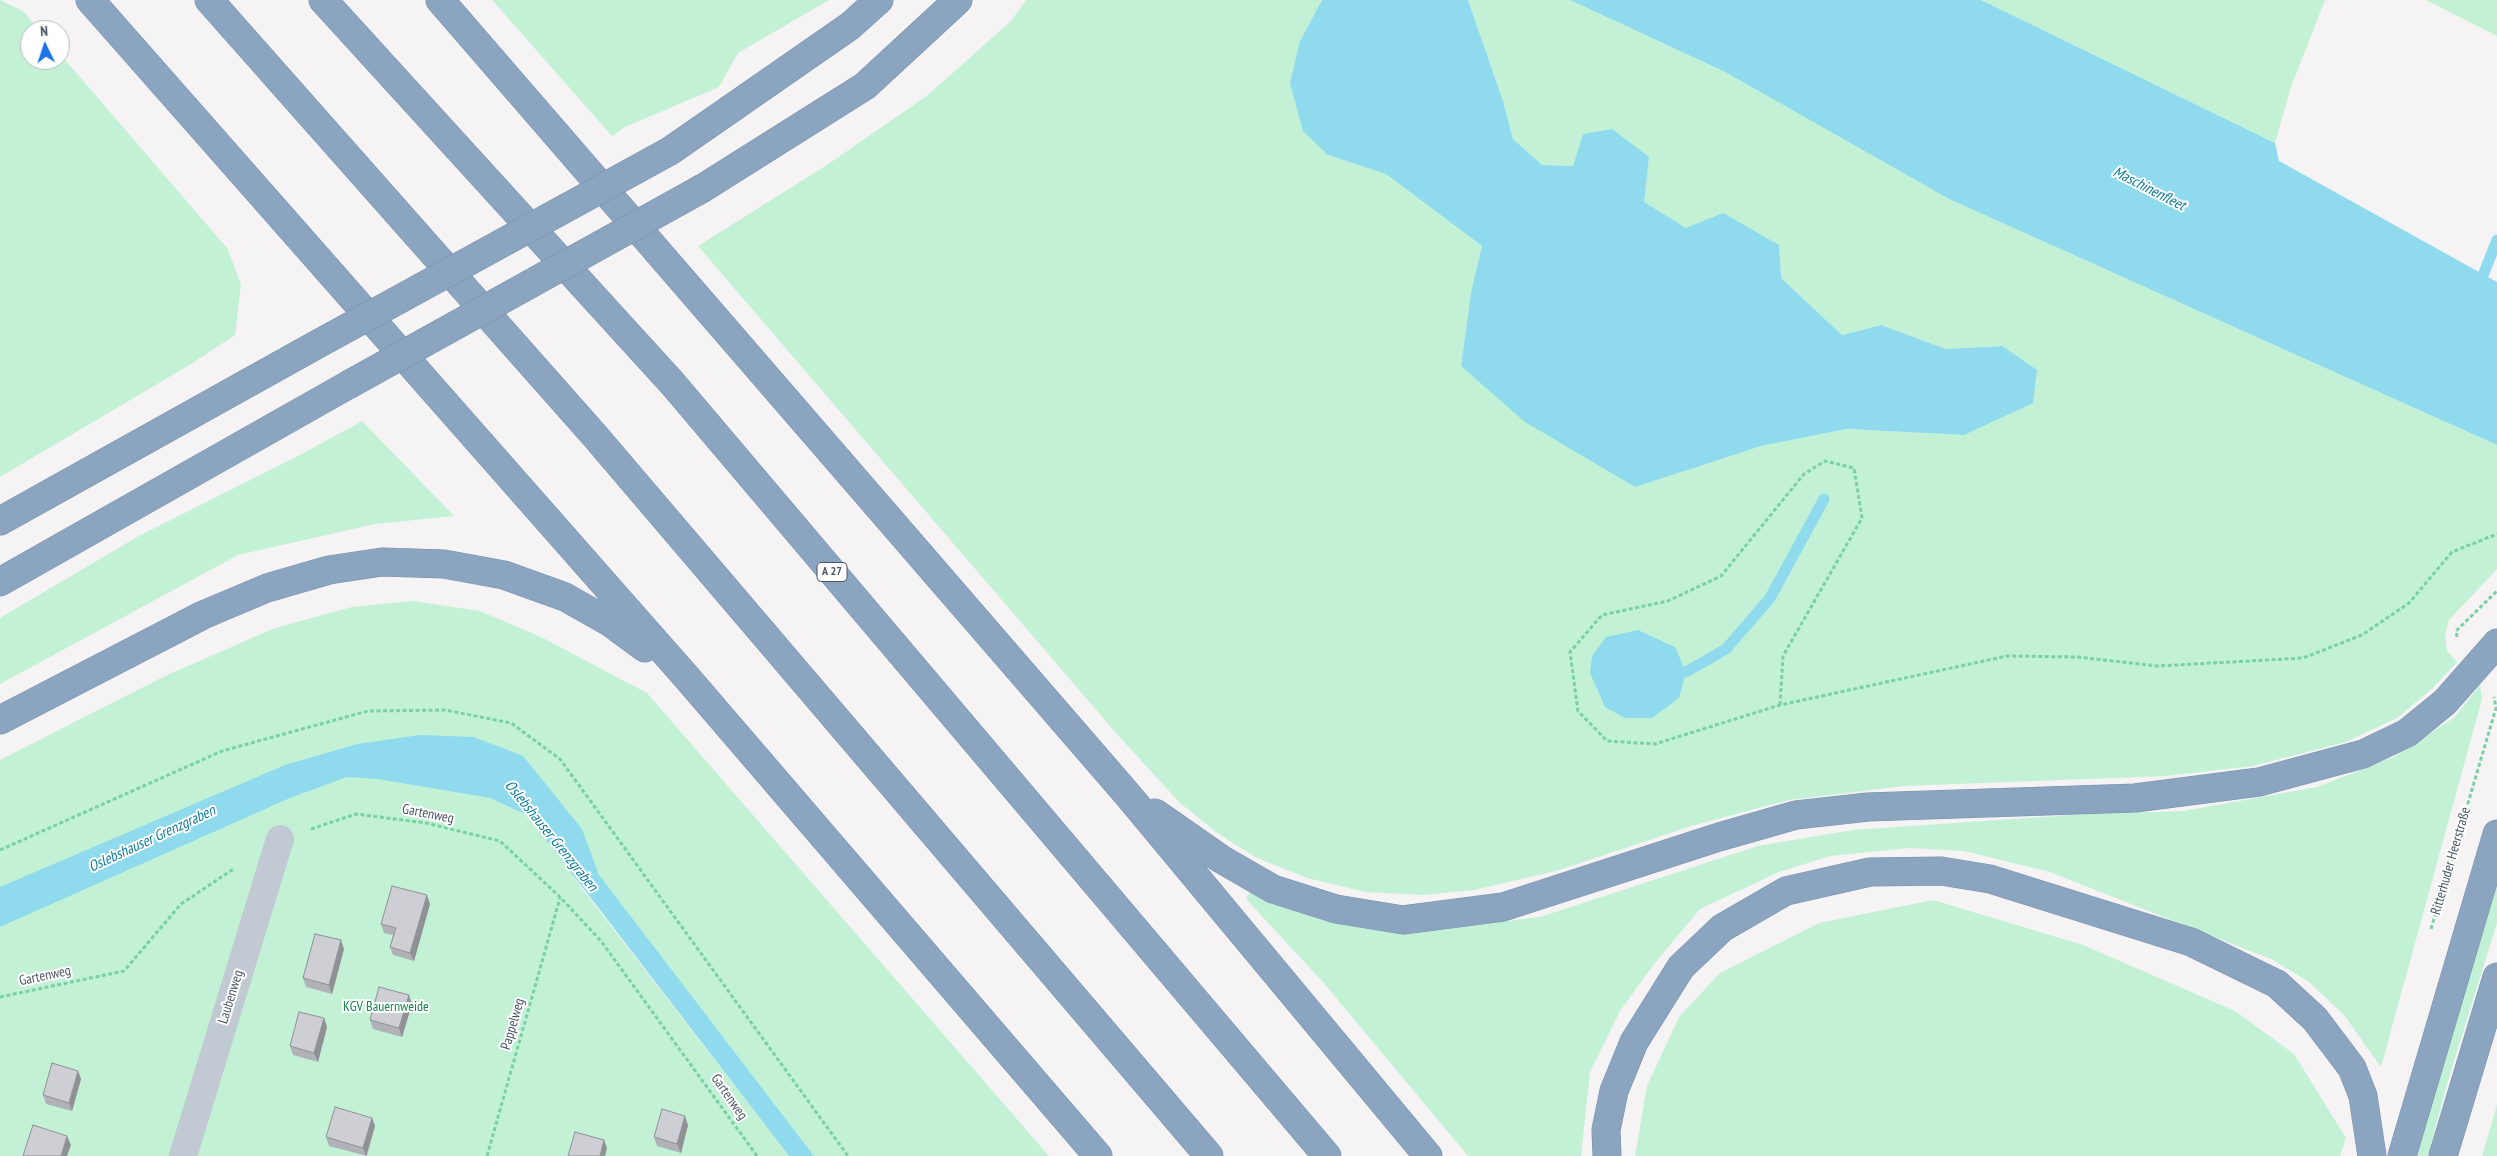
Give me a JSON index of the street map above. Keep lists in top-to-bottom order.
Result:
{
  "streets": {
    "highway": ["A 27"],
    "lane": ["Laubenweg"],
    "path": ["Gartenweg", "Ritterhuder Heerstraße", "Pappelweg"]
  },
  "crossings": [
    ["Gartenweg", "Laubenweg"],
    ["Gartenweg", "Pappelweg"]
  ],
  "water": ["Maschinenfleet", "Oslebshauser Grenzgraben"],
  "parks": ["KGV Bauernweide"],
  "north": "top"
}
